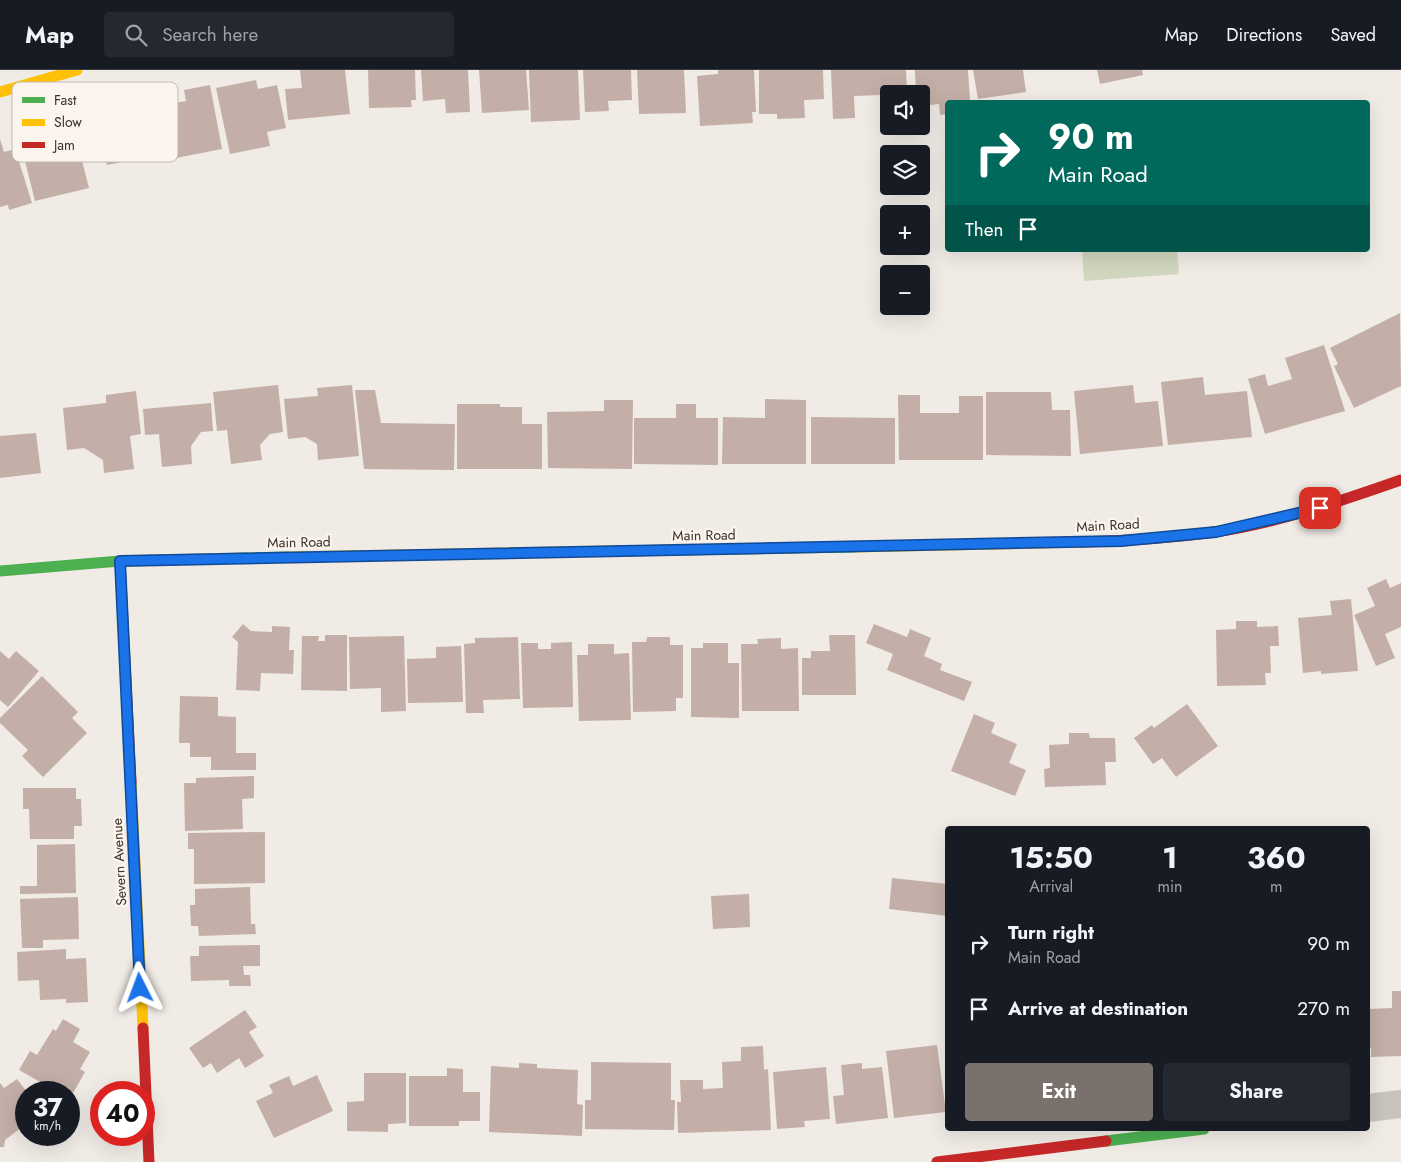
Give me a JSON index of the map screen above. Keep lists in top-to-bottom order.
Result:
{
  "streets": {
    "main road": ["Main Road", "Severn Avenue"]
  },
  "crossings": [
    ["Main Road", "Severn Avenue"]
  ],
  "legend": ["Fast", "Slow", "Jam"],
  "page": {
    "header": "Map",
    "search": "Search here",
    "nav": ["Map", "Directions", "Saved"],
    "map_buttons": ["+", "−"],
    "turn": ["90 m", "Main Road"],
    "then": "Then",
    "eta": [
      "15:50",
      "Arrival",
      "1",
      "min",
      "360",
      "m"
    ],
    "list": [
      {
        "name": "Turn right",
        "note": "Main Road",
        "value": "90 m"
      },
      {
        "name": "Arrive at destination",
        "value": "270 m"
      }
    ],
    "buttons": ["Exit", "Share"],
    "speed": "37 km/h",
    "limit": "40"
  }
}
